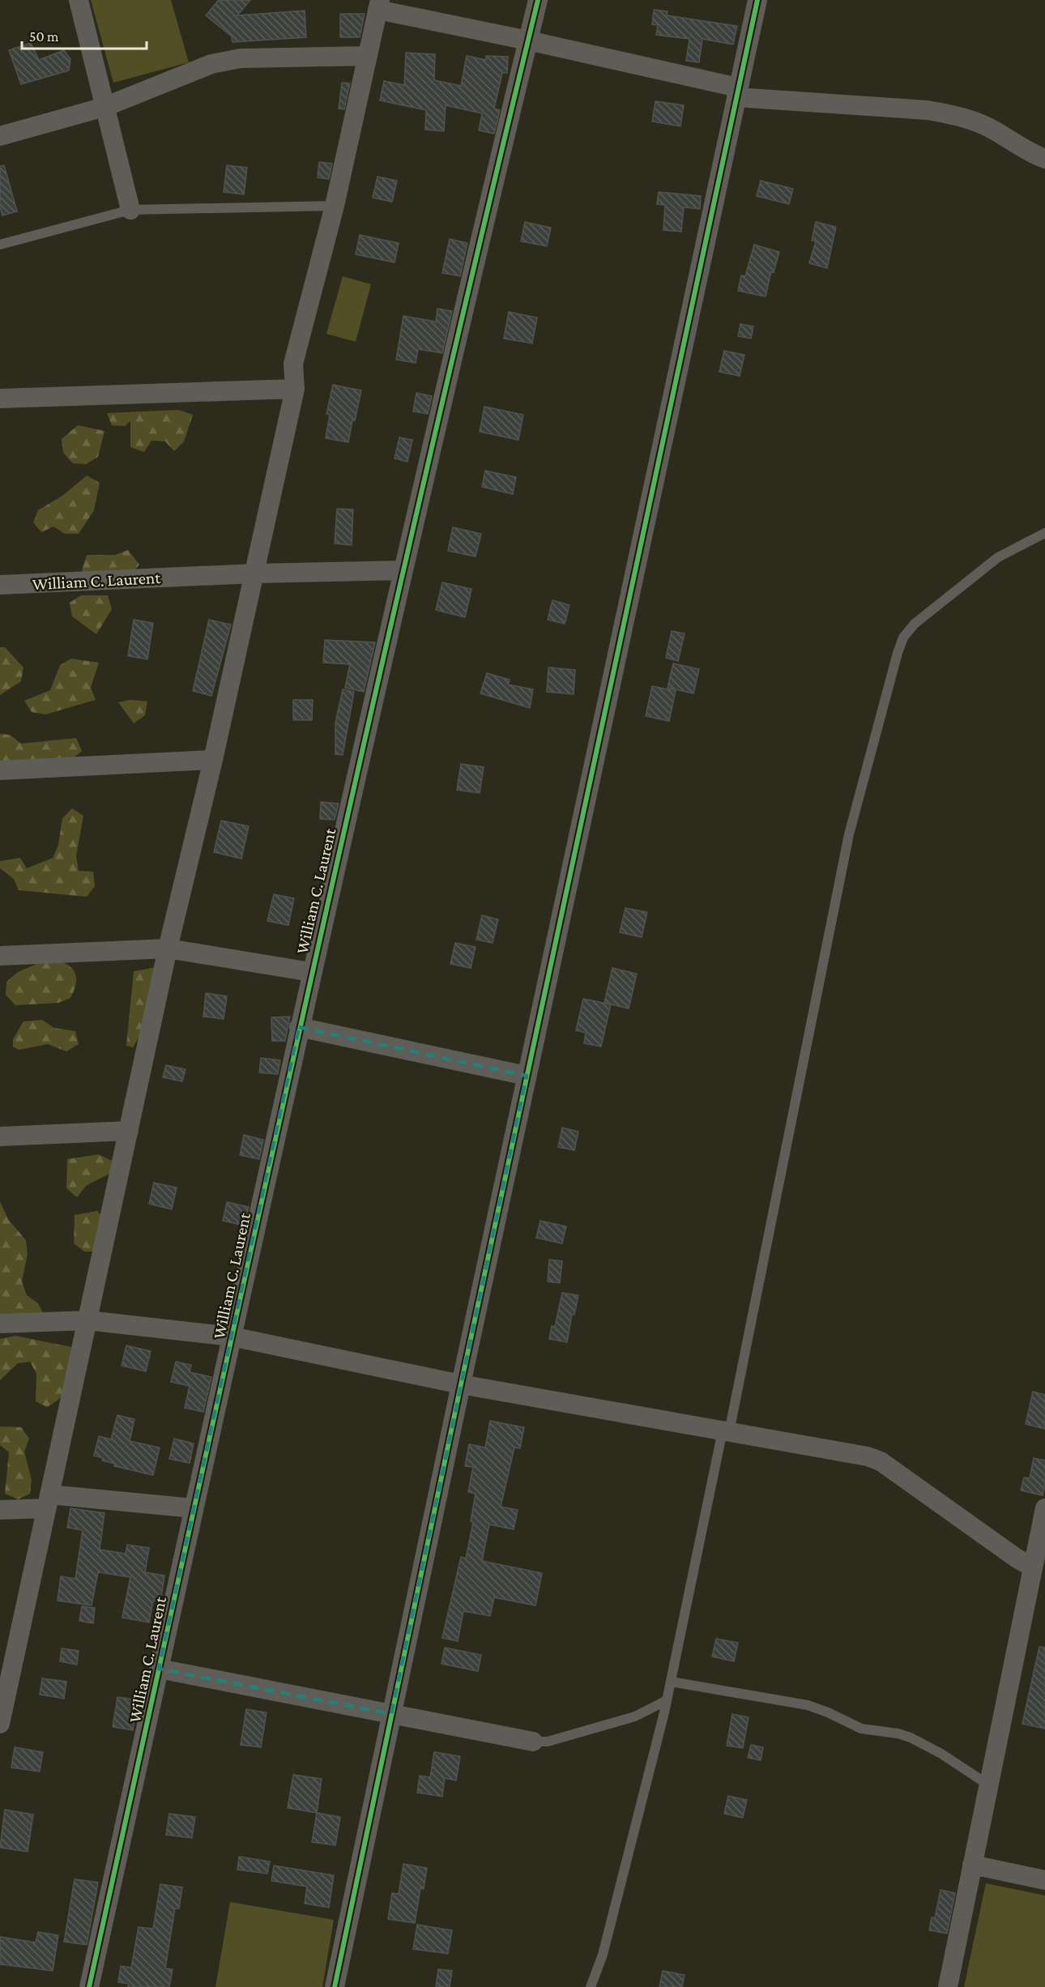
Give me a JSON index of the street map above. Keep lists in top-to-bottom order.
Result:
{
  "streets": {
    "street": ["William C. Laurent"]
  },
  "scale_bar": "50 m"
}
